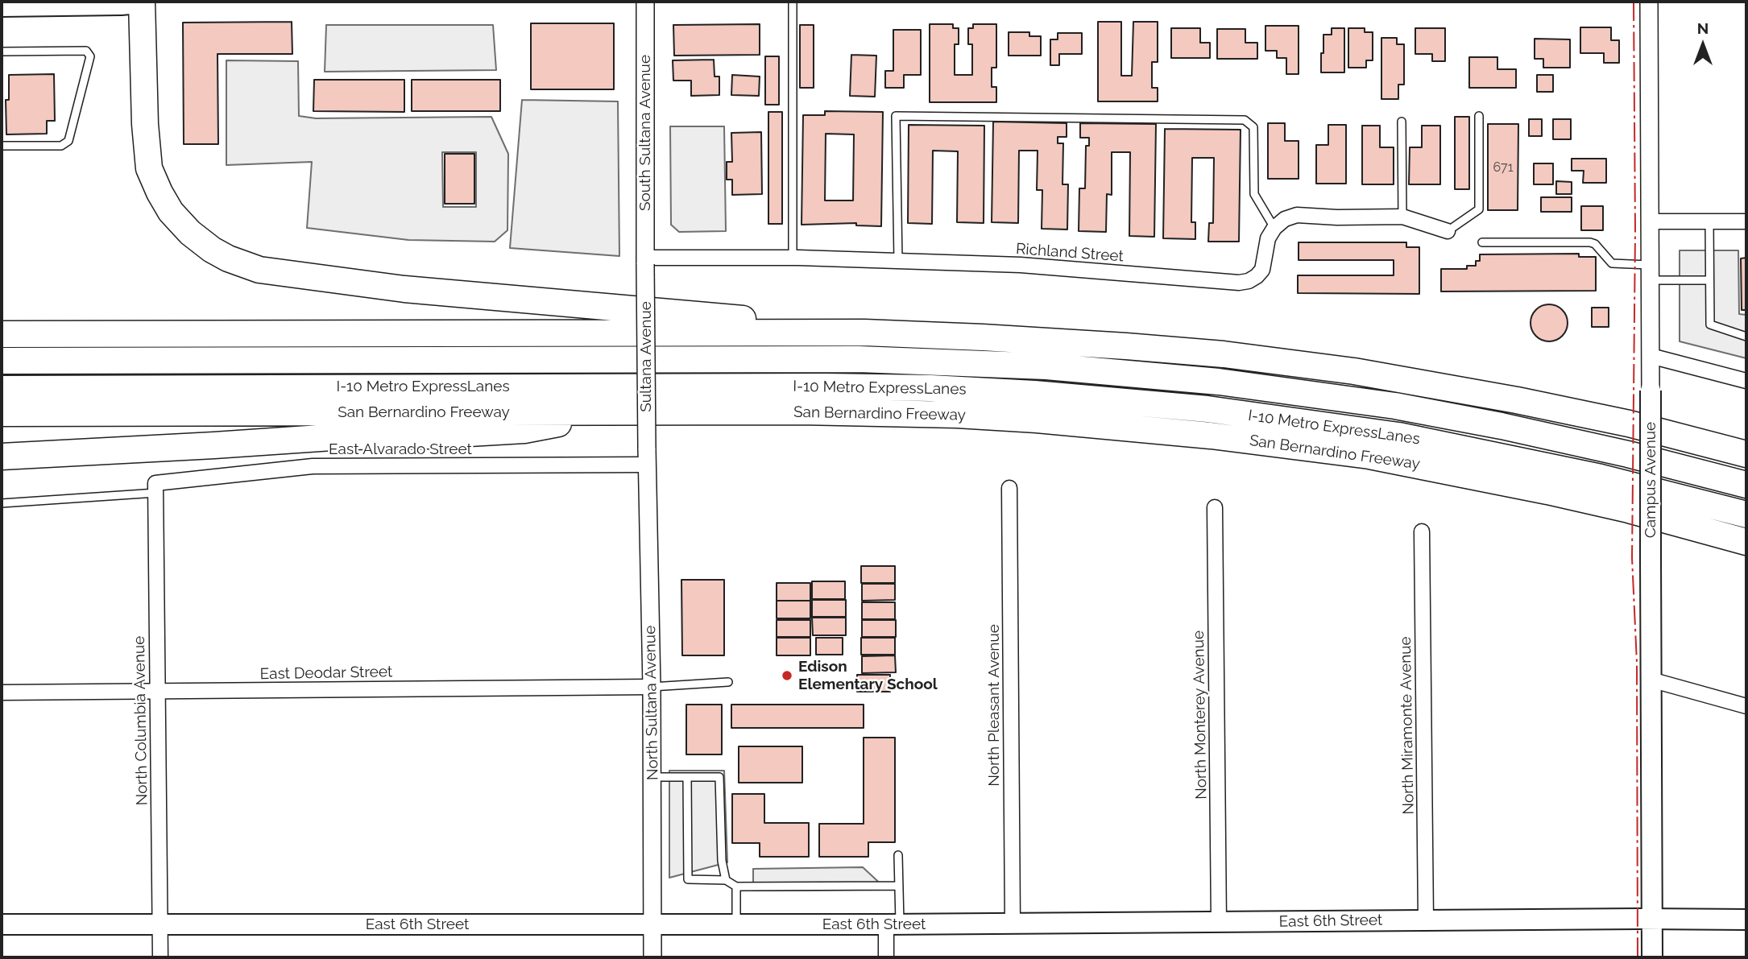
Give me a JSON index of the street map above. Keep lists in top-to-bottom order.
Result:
{
  "streets": {
    "highway": ["I-10 Metro ExpressLanes", "San Bernardino Freeway"],
    "main road": ["Campus Avenue", "East 6th Street"],
    "street": [
      "South Sultana Avenue",
      "Richland Street",
      "Sultana Avenue",
      "East Alvarado Street",
      "East Deodar Street",
      "North Sultana Avenue",
      "North Pleasant Avenue",
      "North Monterey Avenue",
      "North Columbia Avenue",
      "North Miramonte Avenue"
    ]
  },
  "crossings": [
    ["South Sultana Avenue", "Richland Street"],
    ["South Sultana Avenue", "Sultana Avenue"],
    ["Richland Street", "Sultana Avenue"],
    ["Sultana Avenue", "East Alvarado Street"],
    ["Sultana Avenue", "North Sultana Avenue"],
    ["East Alvarado Street", "North Sultana Avenue"],
    ["East Alvarado Street", "North Columbia Avenue"],
    ["Campus Avenue", "East 6th Street"],
    ["East Deodar Street", "North Sultana Avenue"],
    ["East Deodar Street", "North Columbia Avenue"],
    ["North Sultana Avenue", "East 6th Street"],
    ["North Pleasant Avenue", "East 6th Street"],
    ["North Monterey Avenue", "East 6th Street"],
    ["North Columbia Avenue", "East 6th Street"],
    ["North Miramonte Avenue", "East 6th Street"]
  ],
  "places": ["Edison Elementary School"],
  "house_numbers": ["671"],
  "north": "top"
}
